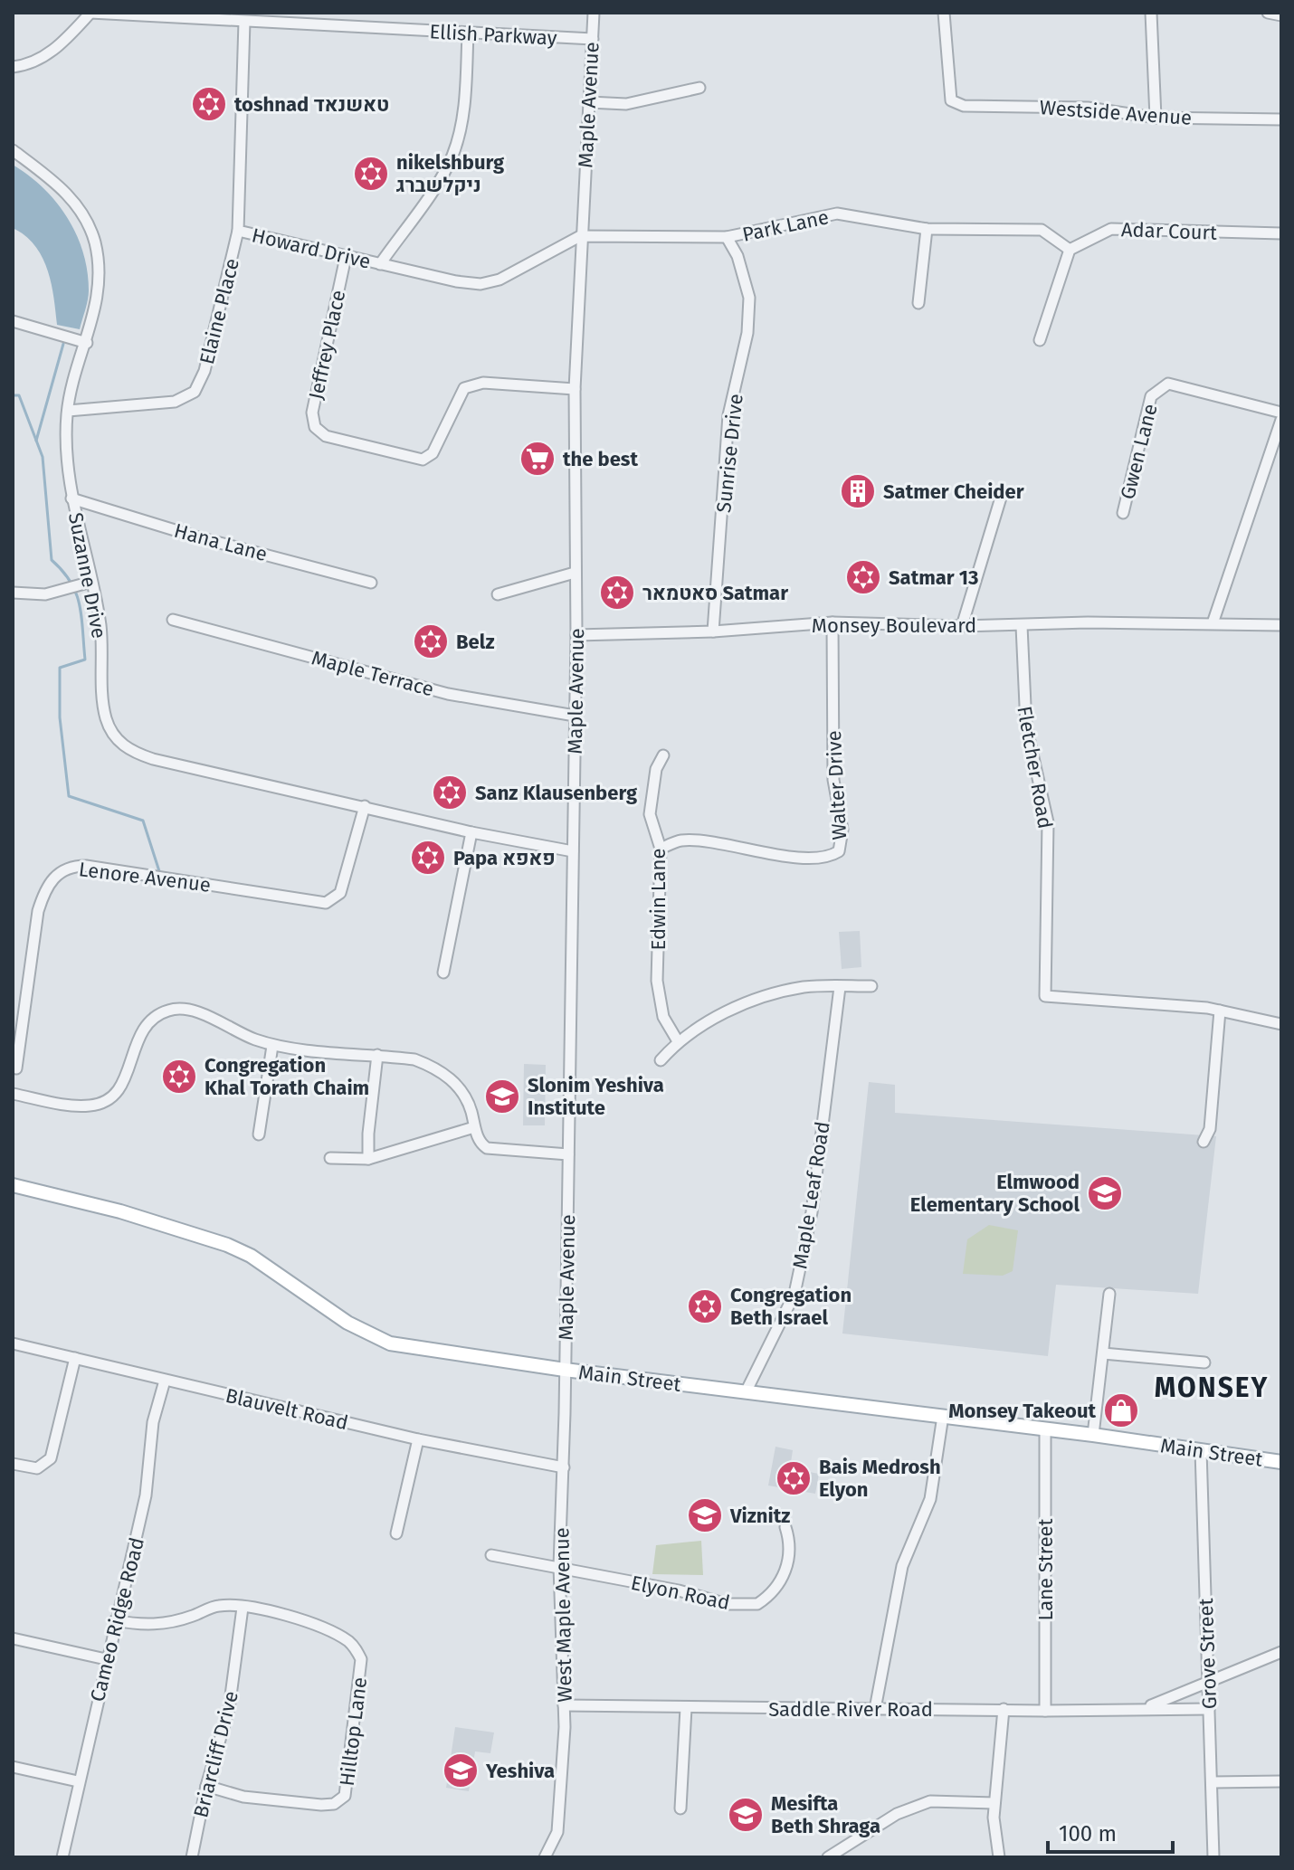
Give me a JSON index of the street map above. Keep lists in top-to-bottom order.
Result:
{
  "streets": {
    "main road": ["Main Street"],
    "street": [
      "Ellish Parkway",
      "Maple Avenue",
      "Westside Avenue",
      "Park Lane",
      "Adar Court",
      "Howard Drive",
      "Elaine Place",
      "Jeffrey Place",
      "Gwen Lane",
      "Sunrise Drive",
      "Hana Lane",
      "Suzanne Drive",
      "Monsey Boulevard",
      "Maple Terrace",
      "Fletcher Road",
      "Walter Drive",
      "Lenore Avenue",
      "Edwin Lane",
      "Maple Leaf Road",
      "Blauvelt Road",
      "Lane Street",
      "Elyon Road",
      "West Maple Avenue",
      "Cameo Ridge Road",
      "Grove Street",
      "Saddle River Road",
      "Hilltop Lane",
      "Briarcliff Drive"
    ]
  },
  "crossings": [
    ["Ellish Parkway", "Maple Avenue"],
    ["Ellish Parkway", "Howard Drive"],
    ["Maple Avenue", "Park Lane"],
    ["Maple Avenue", "Howard Drive"],
    ["Maple Avenue", "Jeffrey Place"],
    ["Maple Avenue", "Suzanne Drive"],
    ["Maple Avenue", "Monsey Boulevard"],
    ["Maple Avenue", "Maple Terrace"],
    ["Maple Avenue", "Main Street"],
    ["Maple Avenue", "West Maple Avenue"],
    ["Park Lane", "Adar Court"],
    ["Park Lane", "Howard Drive"],
    ["Park Lane", "Sunrise Drive"],
    ["Howard Drive", "Elaine Place"],
    ["Howard Drive", "Jeffrey Place"],
    ["Elaine Place", "Suzanne Drive"],
    ["Sunrise Drive", "Monsey Boulevard"],
    ["Hana Lane", "Suzanne Drive"],
    ["Suzanne Drive", "Lenore Avenue"],
    ["Monsey Boulevard", "Fletcher Road"],
    ["Monsey Boulevard", "Walter Drive"],
    ["Walter Drive", "Edwin Lane"],
    ["Maple Leaf Road", "Main Street"],
    ["Main Street", "Lane Street"],
    ["Main Street", "West Maple Avenue"],
    ["Main Street", "Grove Street"],
    ["Blauvelt Road", "West Maple Avenue"],
    ["Blauvelt Road", "Cameo Ridge Road"],
    ["Lane Street", "Saddle River Road"],
    ["Elyon Road", "West Maple Avenue"],
    ["West Maple Avenue", "Saddle River Road"],
    ["Cameo Ridge Road", "Hilltop Lane"],
    ["Grove Street", "Saddle River Road"],
    ["Hilltop Lane", "Briarcliff Drive"]
  ],
  "districts": ["MONSEY"],
  "places": {
    "synagogue": [
      "toshnad טאשנאד",
      "nikelshburg ניקלשברג",
      "Satmar 13",
      "סאטמאר Satmar",
      "Belz",
      "Sanz Klausenberg",
      "Papa פאפא",
      "Congregation Khal Torath Chaim",
      "Congregation Beth Israel",
      "Bais Medrosh Elyon"
    ],
    "supermarket": ["the best"],
    "building": ["Satmer Cheider"],
    "school or university": [
      "Slonim Yeshiva Institute",
      "Elmwood Elementary School",
      "Viznitz",
      "Yeshiva",
      "Mesifta Beth Shraga"
    ],
    "shop": ["Monsey Takeout"]
  },
  "scale_bar": "100 m"
}
